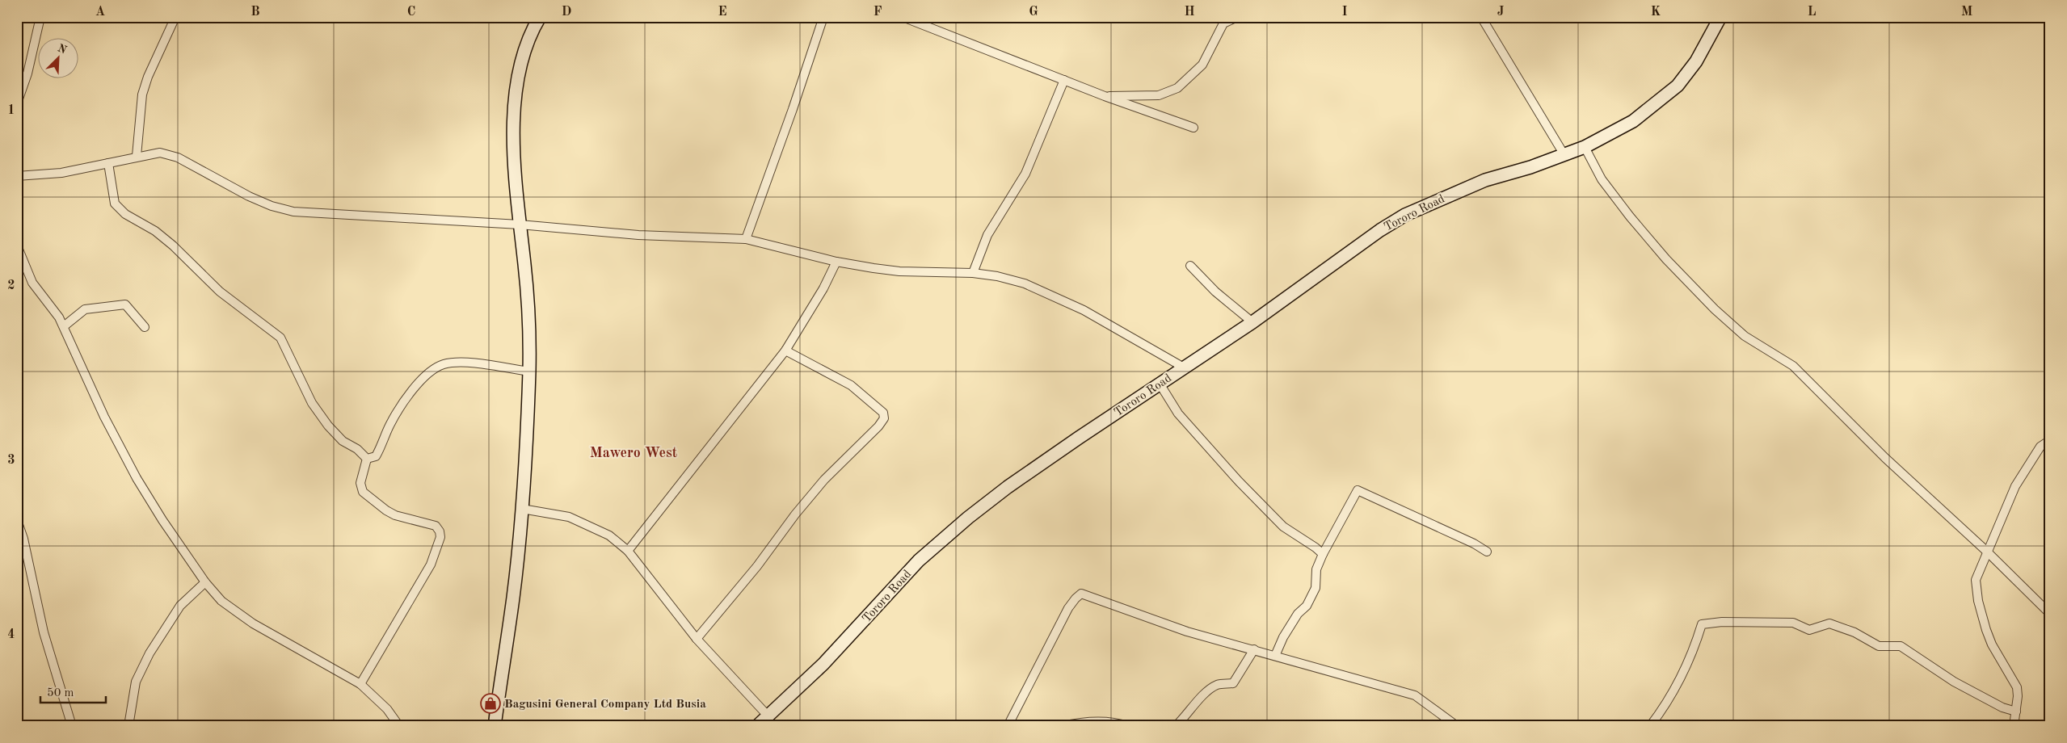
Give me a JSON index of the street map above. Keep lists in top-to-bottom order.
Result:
{
  "streets": {
    "main road": ["Tororo Road"]
  },
  "districts": ["Mawero West"],
  "places": {
    "shop": ["Bagusini General Company Ltd Busia"]
  },
  "scale_bar": "50 m",
  "north": "top right",
  "grid": {
    "columns": [
      "A",
      "B",
      "C",
      "D",
      "E",
      "F",
      "G",
      "H",
      "I",
      "J",
      "K",
      "L",
      "M"
    ],
    "rows": [
      "1",
      "2",
      "3",
      "4"
    ]
  }
}
